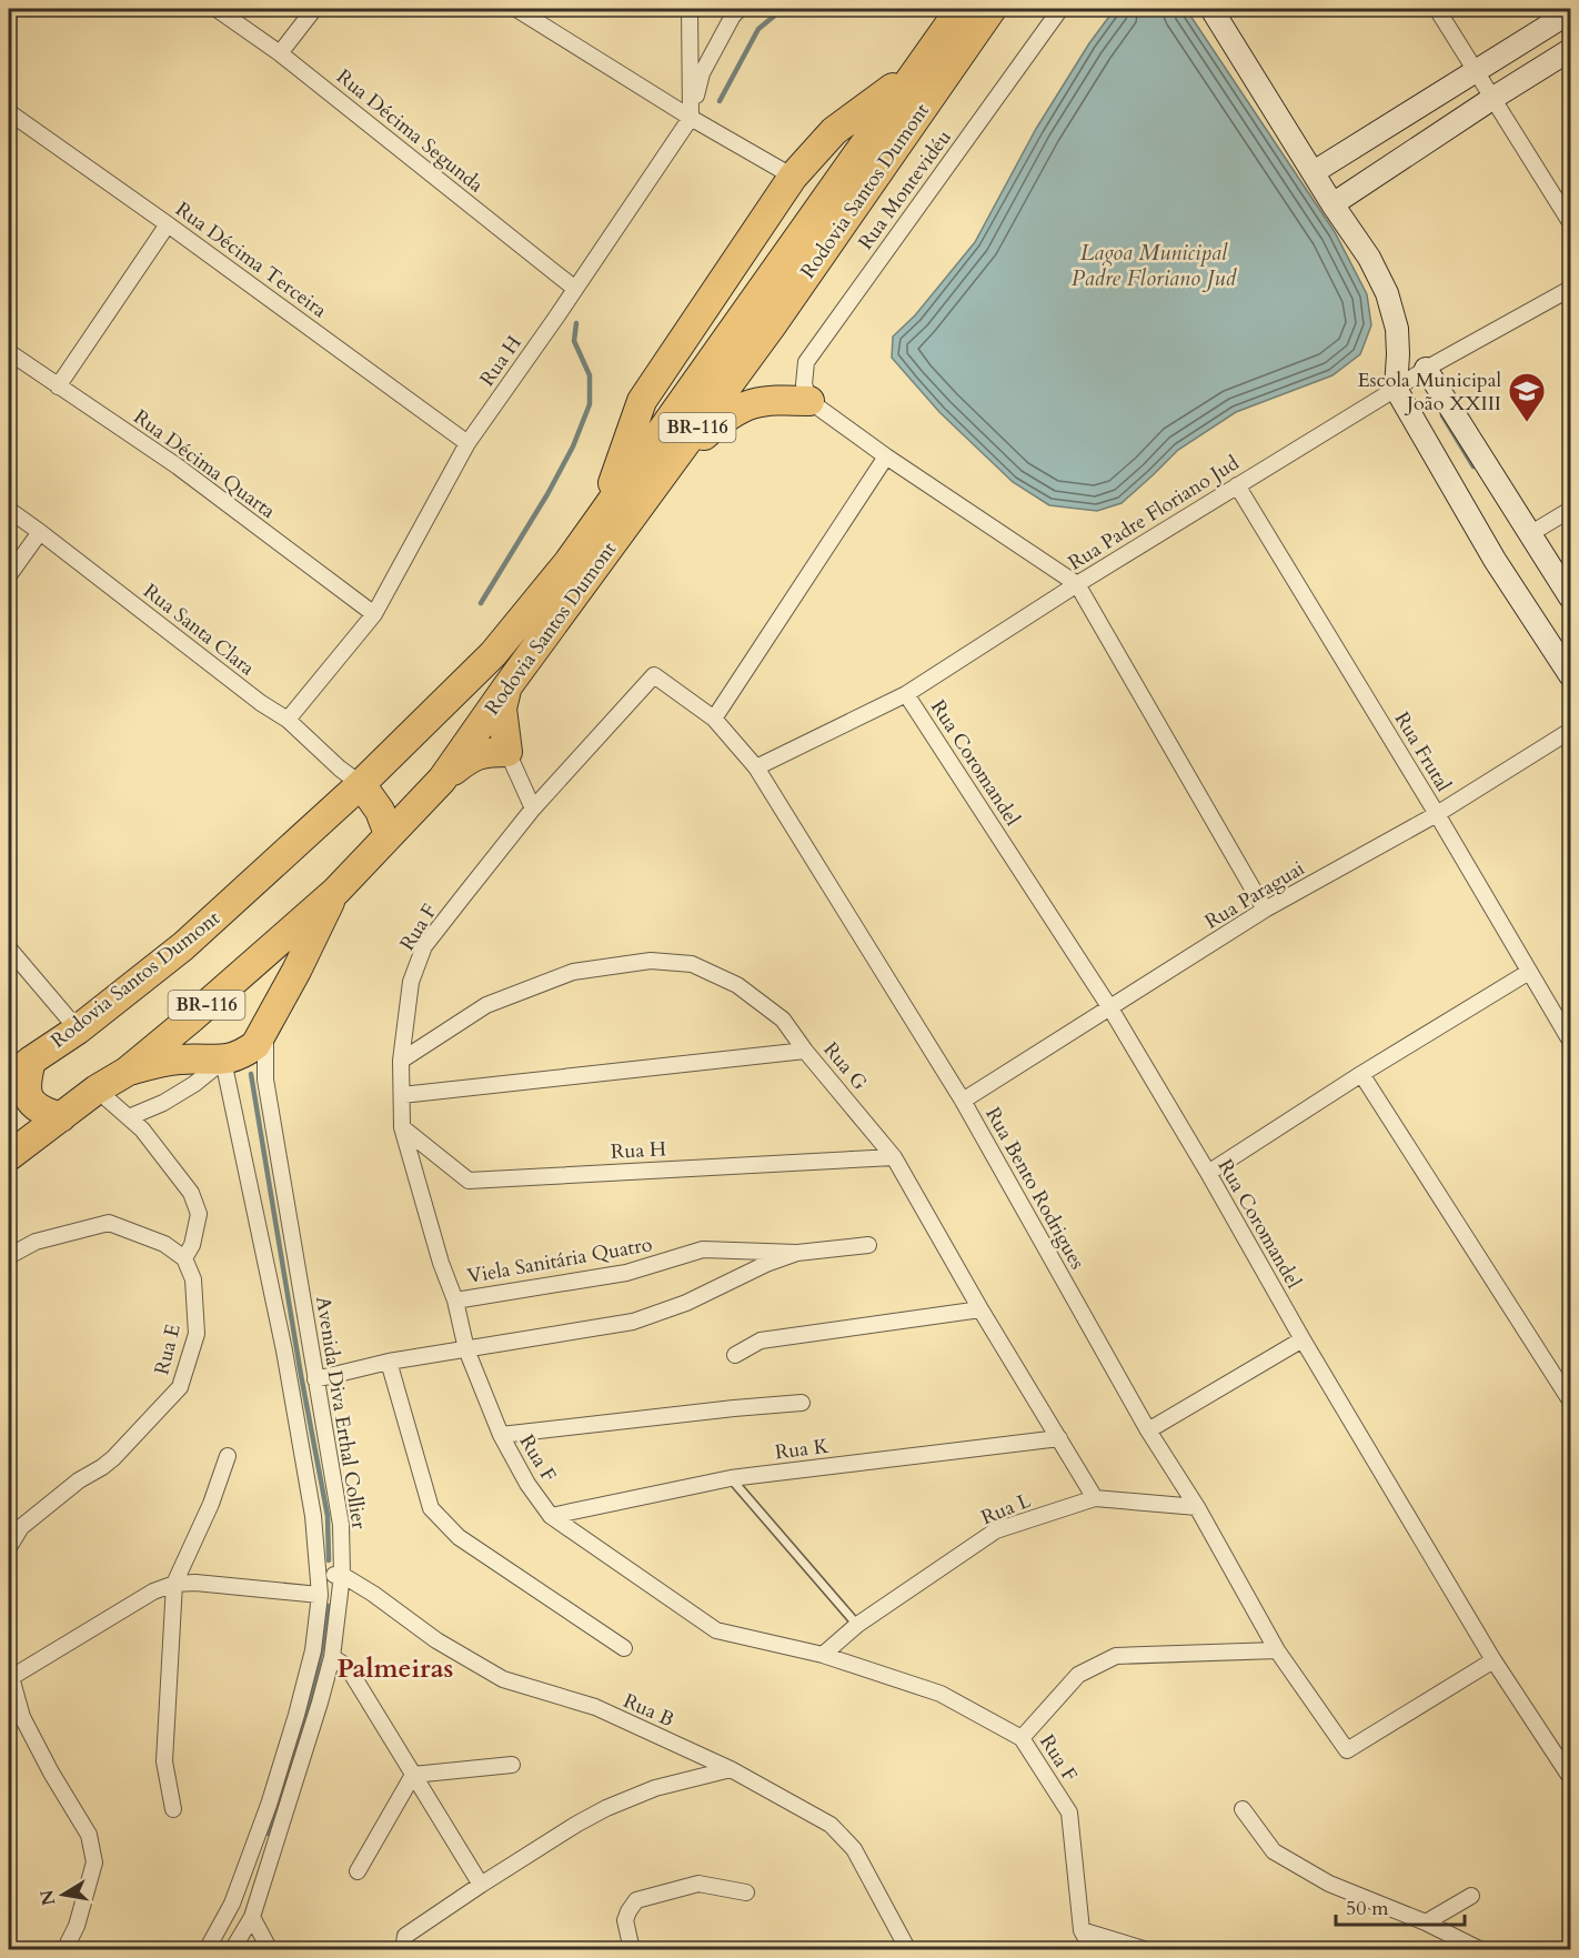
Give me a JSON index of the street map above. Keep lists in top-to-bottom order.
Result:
{
  "streets": {
    "highway": ["Rodovia Santos Dumont", "BR-116"],
    "street": [
      "Rua Décima Segunda",
      "Rua Montevidéu",
      "Rua Décima Terceira",
      "Rua H",
      "Rua Décima Quarta",
      "Rua Padre Floriano Jud",
      "Rua Santa Clara",
      "Rua Frutal",
      "Rua Coromandel",
      "Rua Paraguai",
      "Rua F",
      "Rua G",
      "Rua Bento Rodrigues",
      "Viela Sanitária Quatro",
      "Rua E",
      "Avenida Diva Erthal Collier",
      "Rua K",
      "Rua L",
      "Rua B"
    ]
  },
  "crossings": [
    ["Rua Décima Segunda", "Rua H"],
    ["Rodovia Santos Dumont", "Rua Santa Clara"],
    ["Rua Décima Terceira", "Rua H"],
    ["Rua H", "Rua Décima Quarta"],
    ["Rua H", "Rua Santa Clara"],
    ["Rua H", "Rua F"],
    ["Rua H", "Rua G"],
    ["Rua Padre Floriano Jud", "Rua Frutal"],
    ["Rua Padre Floriano Jud", "Rua Coromandel"],
    ["Rua Padre Floriano Jud", "Rua Bento Rodrigues"],
    ["Rua Frutal", "Rua Paraguai"],
    ["Rua Coromandel", "Rua Paraguai"],
    ["Rua Coromandel", "Rua Bento Rodrigues"],
    ["Rua Paraguai", "Rua Bento Rodrigues"],
    ["Rua F", "Rua G"],
    ["Rua F", "Rua Bento Rodrigues"],
    ["Rua F", "Viela Sanitária Quatro"],
    ["Rua F", "Rua K"],
    ["Rua F", "Rua L"],
    ["Rua G", "Rua K"],
    ["Rua G", "Rua L"],
    ["Rua Bento Rodrigues", "Rua L"],
    ["Avenida Diva Erthal Collier", "Rua B"]
  ],
  "districts": ["Palmeiras"],
  "water": ["Lagoa Municipal Padre Floriano Jud"],
  "places": {
    "school or university": ["Escola Municipal João XXIII"]
  },
  "scale_bar": "50 m",
  "north": "left"
}
